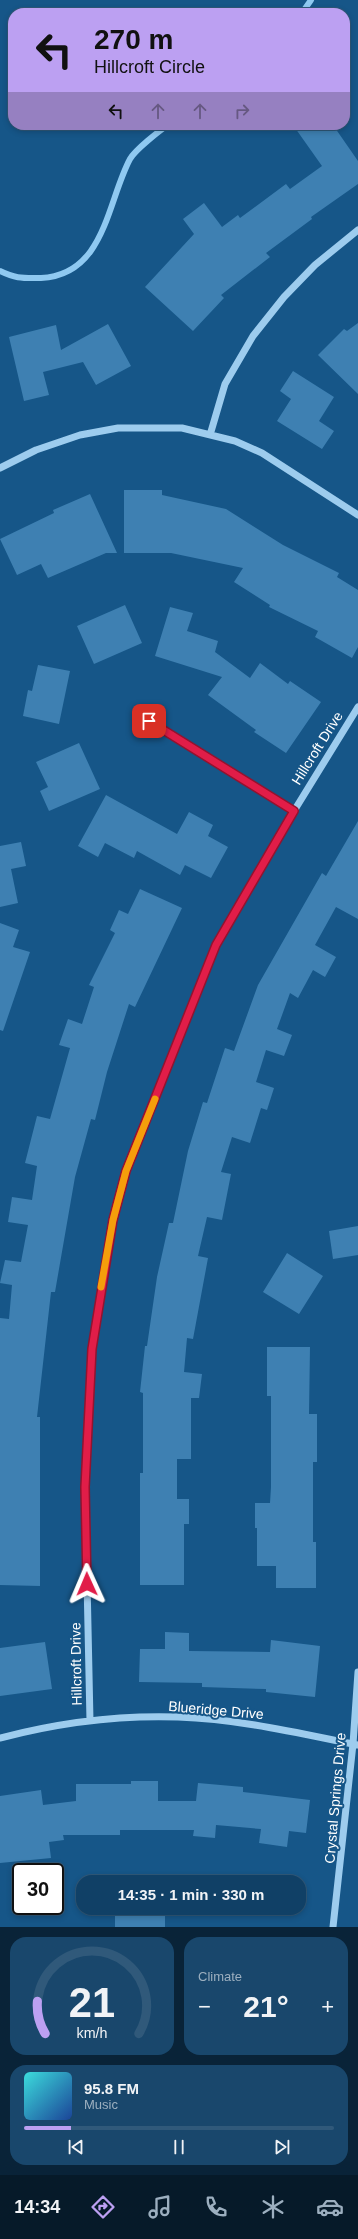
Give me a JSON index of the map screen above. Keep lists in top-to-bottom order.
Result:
{
  "streets": {
    "street": ["Hillcroft Drive", "Blueridge Drive", "Crystal Springs Drive"]
  },
  "crossings": [
    ["Hillcroft Drive", "Blueridge Drive"],
    ["Blueridge Drive", "Crystal Springs Drive"]
  ],
  "page": {
    "turn": ["270 m", "Hillcroft Circle"],
    "limit": "30",
    "trip": "14:35 · 1 min · 330 m",
    "tile": "Climate",
    "heat": ["−", "21°", "+"],
    "song": ["95.8 FM", "Music"],
    "tabs": "14:34",
    "gauge": ["21", "km/h"]
  }
}
